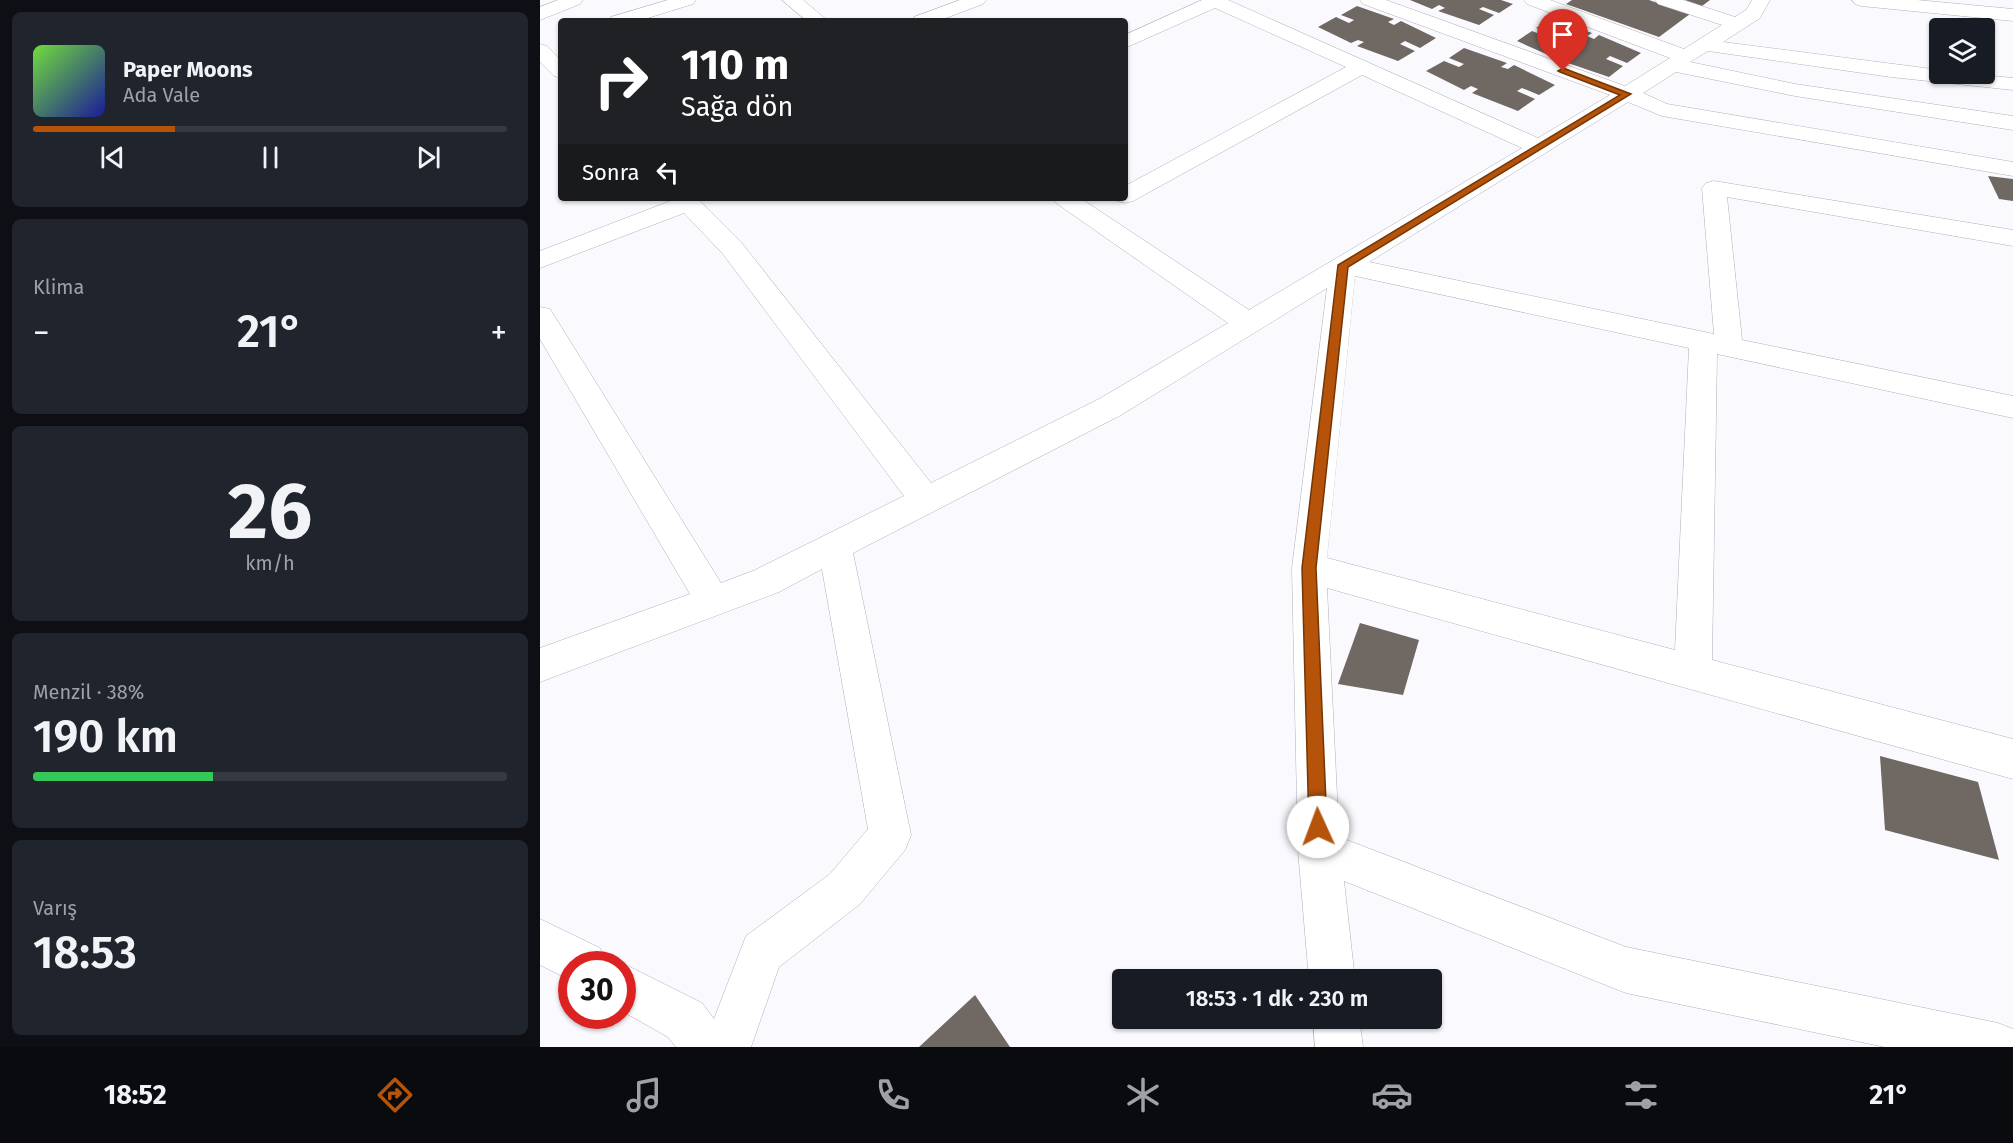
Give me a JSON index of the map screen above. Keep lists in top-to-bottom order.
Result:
{
  "page": {
    "turn": ["110 m", "Sağa dön"],
    "song": ["Paper Moons", "Ada Vale"],
    "then": "Sonra",
    "tile": [
      "Klima",
      ["26", "km/h"],
      ["Menzil · 38%", "190 km"],
      ["Varış", "18:53"]
    ],
    "heat": ["−", "21°", "+"],
    "limit": "30",
    "trip": "18:53 · 1 dk · 230 m",
    "tabs": ["18:52", "21°"]
  }
}
